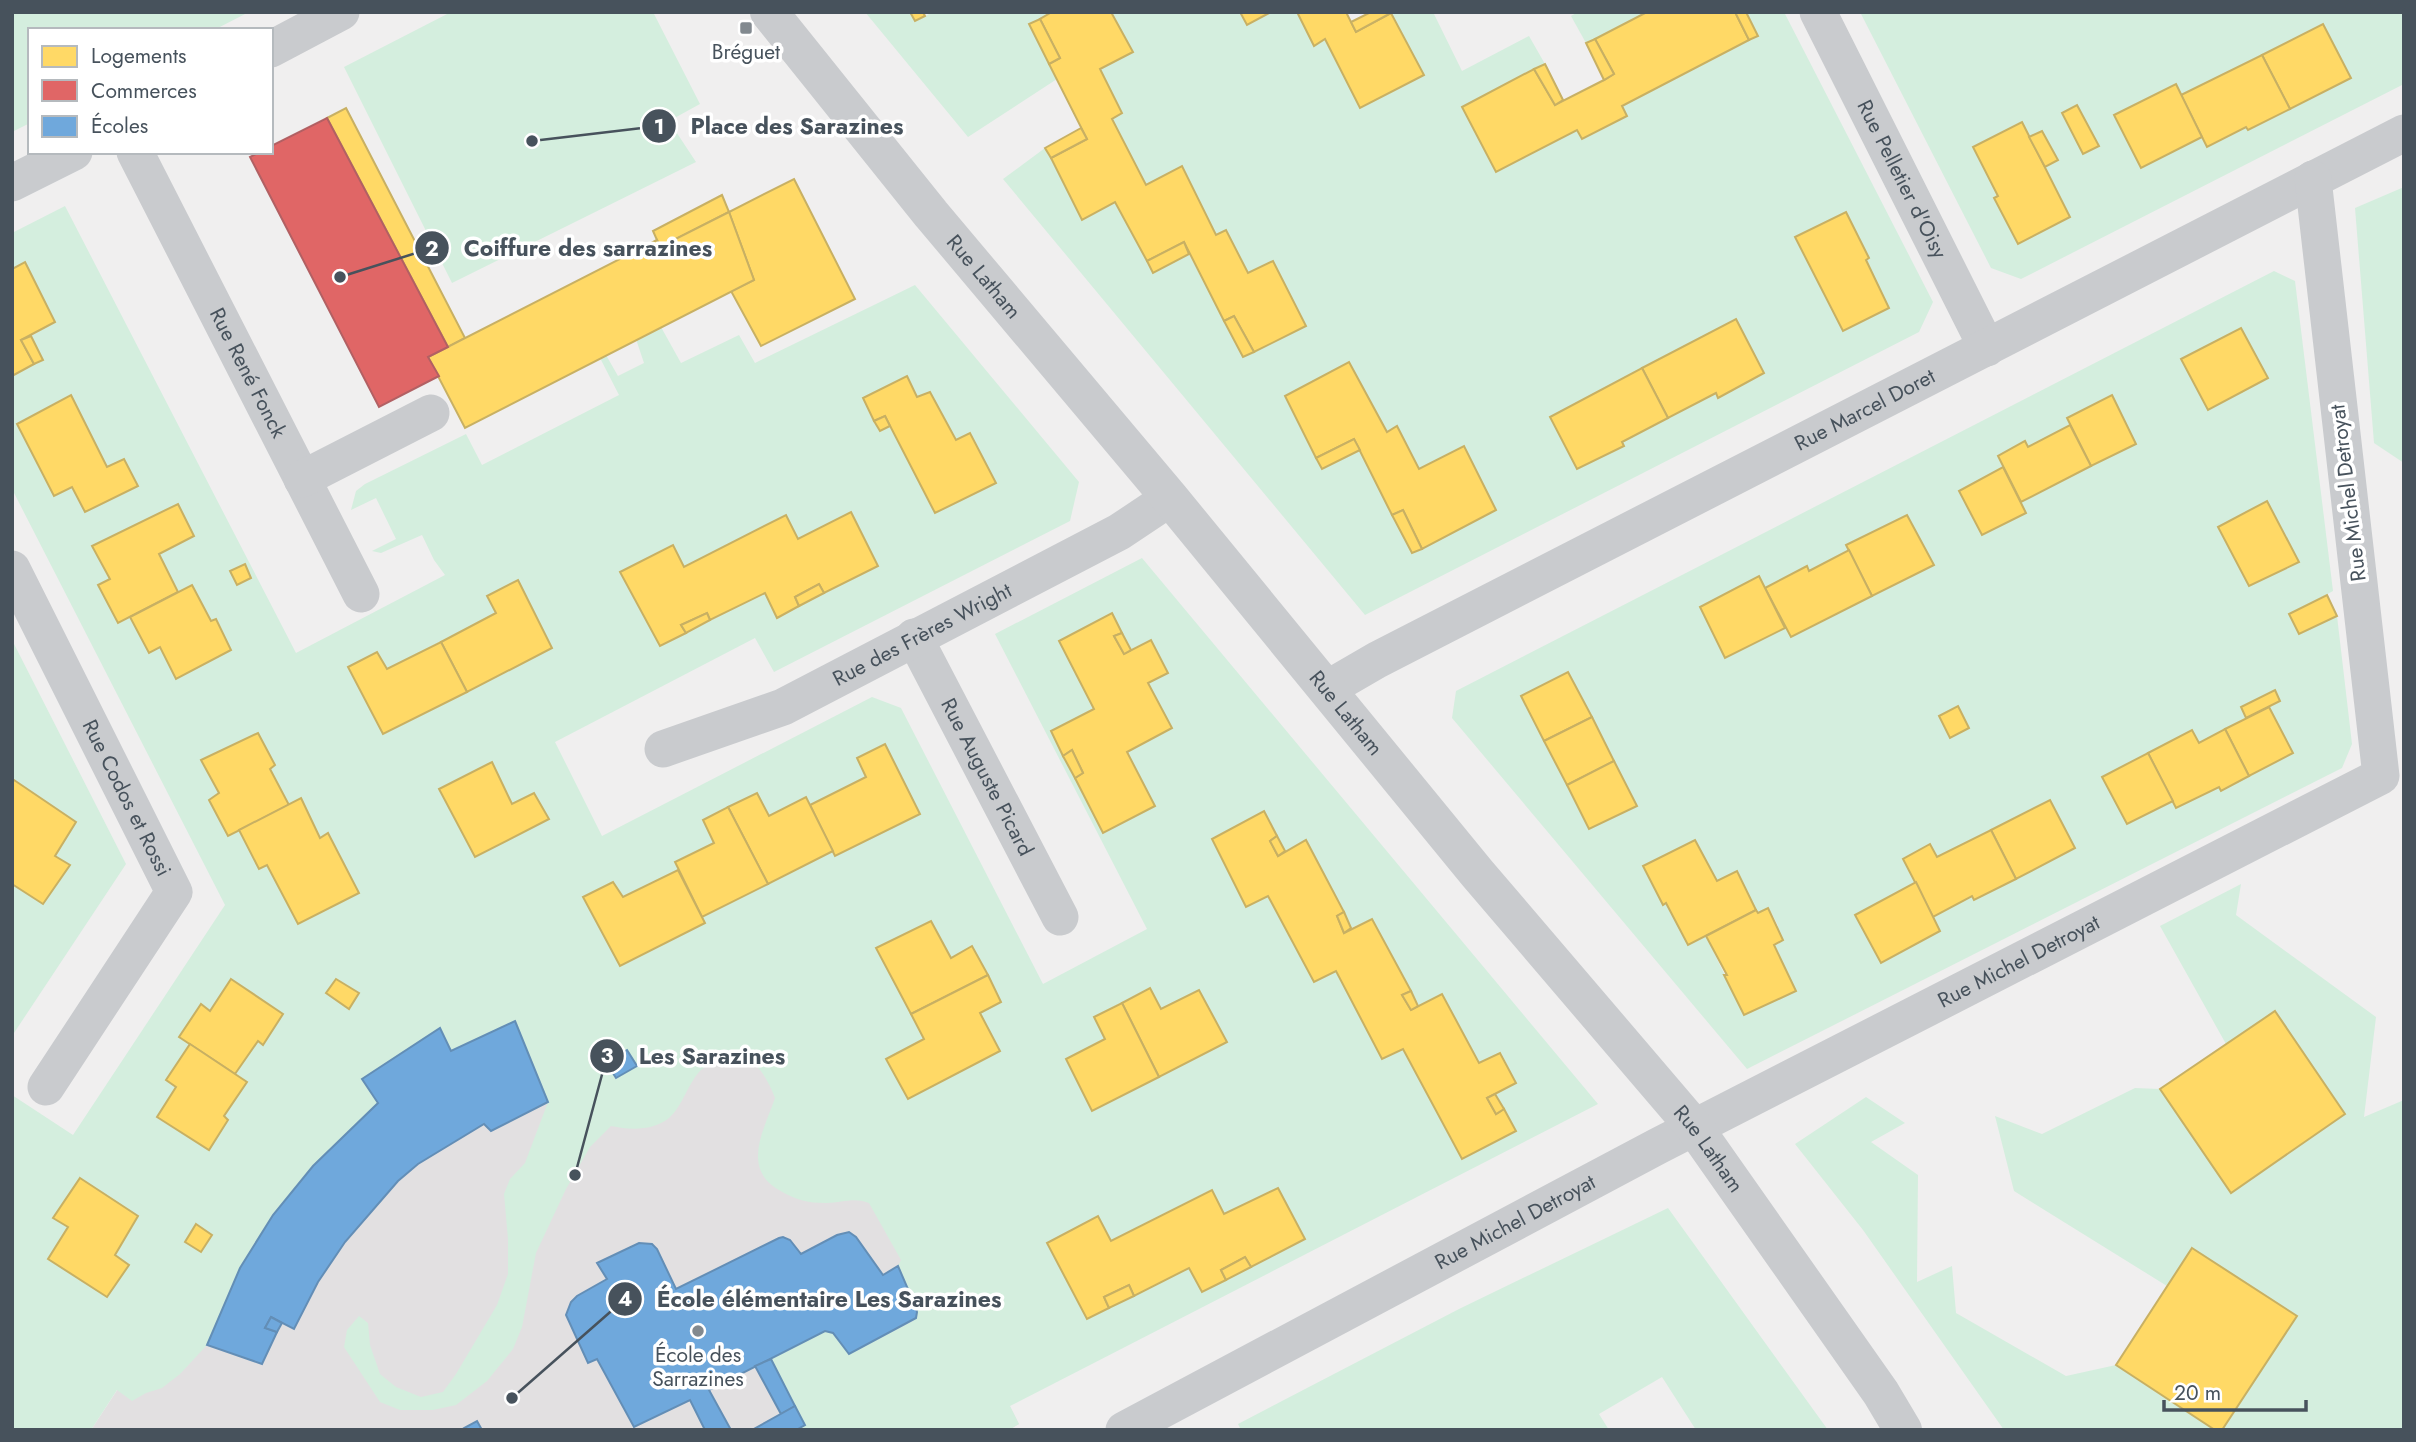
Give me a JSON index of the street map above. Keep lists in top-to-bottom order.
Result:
{
  "streets": {
    "street": [
      "Rue Pelletier d'Oisy",
      "Rue Latham",
      "Rue René Fonck",
      "Rue Marcel Doret",
      "Rue Michel Detroyat",
      "Rue des Frères Wright",
      "Rue Auguste Picard",
      "Rue Codos et Rossi"
    ]
  },
  "crossings": [
    ["Rue Pelletier d'Oisy", "Rue Marcel Doret"],
    ["Rue Latham", "Rue Marcel Doret"],
    ["Rue Latham", "Rue Michel Detroyat"],
    ["Rue Latham", "Rue des Frères Wright"],
    ["Rue Marcel Doret", "Rue Michel Detroyat"],
    ["Rue des Frères Wright", "Rue Auguste Picard"]
  ],
  "places": {
    "transit": ["Bréguet"],
    "other": [
      "Place des Sarazines",
      "Coiffure des sarrazines",
      "Les Sarazines",
      "École des Sarrazines",
      "École élémentaire Les Sarazines"
    ]
  },
  "legend": ["Logements", "Commerces", "Écoles"],
  "scale_bar": "20 m"
}
